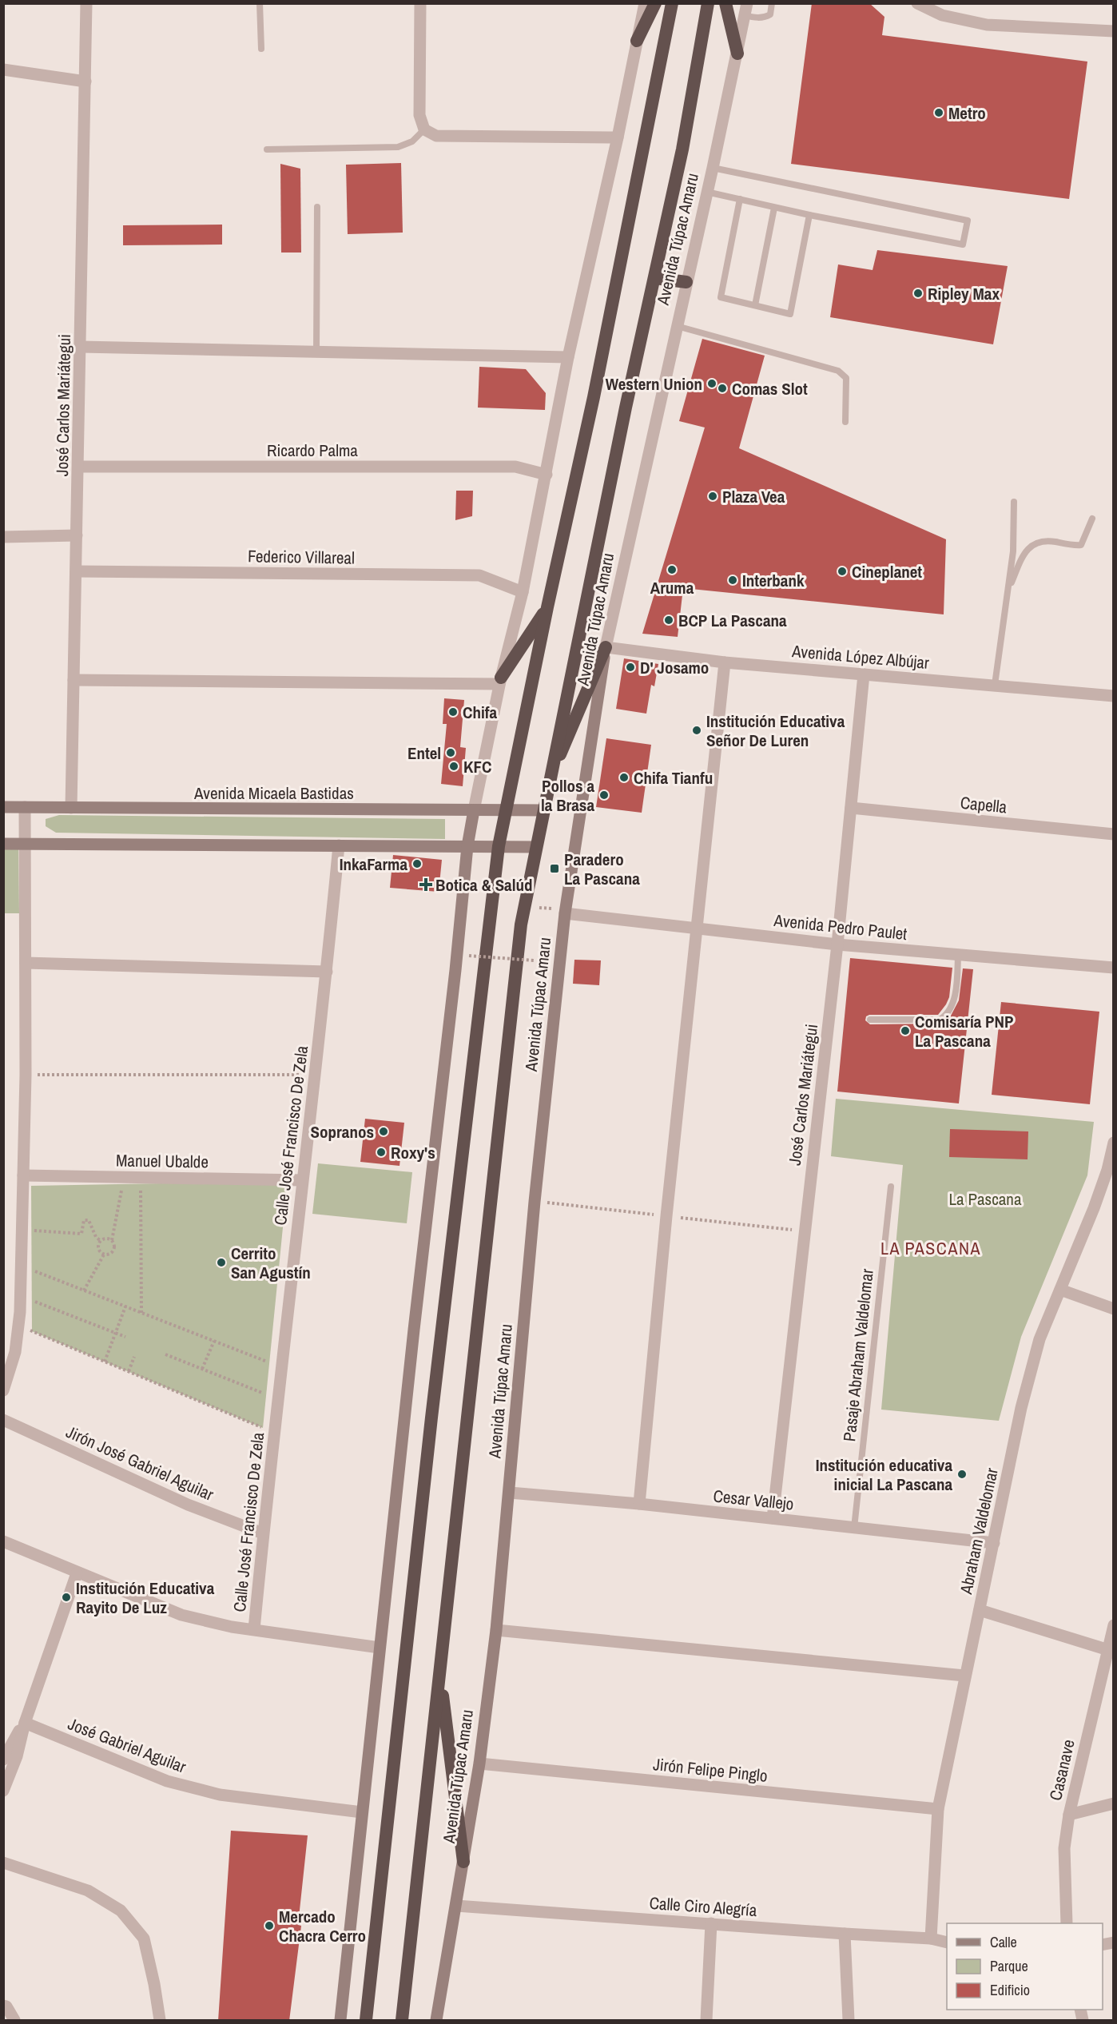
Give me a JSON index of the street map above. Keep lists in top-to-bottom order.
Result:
{
  "streets": {
    "highway": ["Avenida Túpac Amaru"],
    "main road": ["Avenida Micaela Bastidas"],
    "street": [
      "José Carlos Mariátegui",
      "Ricardo Palma",
      "Federico Villareal",
      "Avenida López Albújar",
      "Capella",
      "Avenida Pedro Paulet",
      "Calle José Francisco De Zela",
      "Manuel Ubalde",
      "Jirón José Gabriel Aguilar",
      "Cesar Vallejo",
      "Abraham Valdelomar",
      "José Gabriel Aguilar",
      "Jirón Felipe Pinglo",
      "Casanave",
      "Calle Ciro Alegría"
    ],
    "lane": ["Pasaje Abraham Valdelomar"]
  },
  "crossings": [
    ["Avenida Túpac Amaru", "Avenida López Albújar"],
    ["Avenida Túpac Amaru", "Avenida Micaela Bastidas"],
    ["Avenida Túpac Amaru", "Avenida Pedro Paulet"],
    ["Avenida Túpac Amaru", "Cesar Vallejo"],
    ["Avenida Túpac Amaru", "Jirón Felipe Pinglo"],
    ["Avenida Túpac Amaru", "Calle Ciro Alegría"],
    ["José Carlos Mariátegui", "Ricardo Palma"],
    ["José Carlos Mariátegui", "Federico Villareal"],
    ["José Carlos Mariátegui", "Avenida López Albújar"],
    ["José Carlos Mariátegui", "Avenida Micaela Bastidas"],
    ["José Carlos Mariátegui", "Capella"],
    ["José Carlos Mariátegui", "Avenida Pedro Paulet"],
    ["José Carlos Mariátegui", "Cesar Vallejo"],
    ["Calle José Francisco De Zela", "Manuel Ubalde"],
    ["Calle José Francisco De Zela", "Jirón José Gabriel Aguilar"],
    ["Pasaje Abraham Valdelomar", "Cesar Vallejo"],
    ["Cesar Vallejo", "Abraham Valdelomar"],
    ["Abraham Valdelomar", "Jirón Felipe Pinglo"],
    ["Abraham Valdelomar", "Calle Ciro Alegría"]
  ],
  "districts": ["LA PASCANA"],
  "parks": ["La Pascana"],
  "places": {
    "other": [
      "Metro",
      "Ripley Max",
      "Western Union",
      "Comas Slot",
      "Plaza Vea",
      "Aruma",
      "Cineplanet",
      "Interbank",
      "BCP La Pascana",
      "D' Josamo",
      "Chifa",
      "Institución Educativa Señor De Luren",
      "Entel",
      "KFC",
      "Chifa Tianfu",
      "Pollos a la Brasa",
      "InkaFarma",
      "Comisaría PNP La Pascana",
      "Sopranos",
      "Roxy's",
      "Cerrito San Agustín",
      "Institución educativa inicial La Pascana",
      "Institución Educativa Rayito De Luz",
      "Mercado Chacra Cerro"
    ],
    "transit": ["Paradero La Pascana"],
    "health": ["Botica & Salúd"]
  },
  "legend": ["Calle", "Parque", "Edificio"]
}
